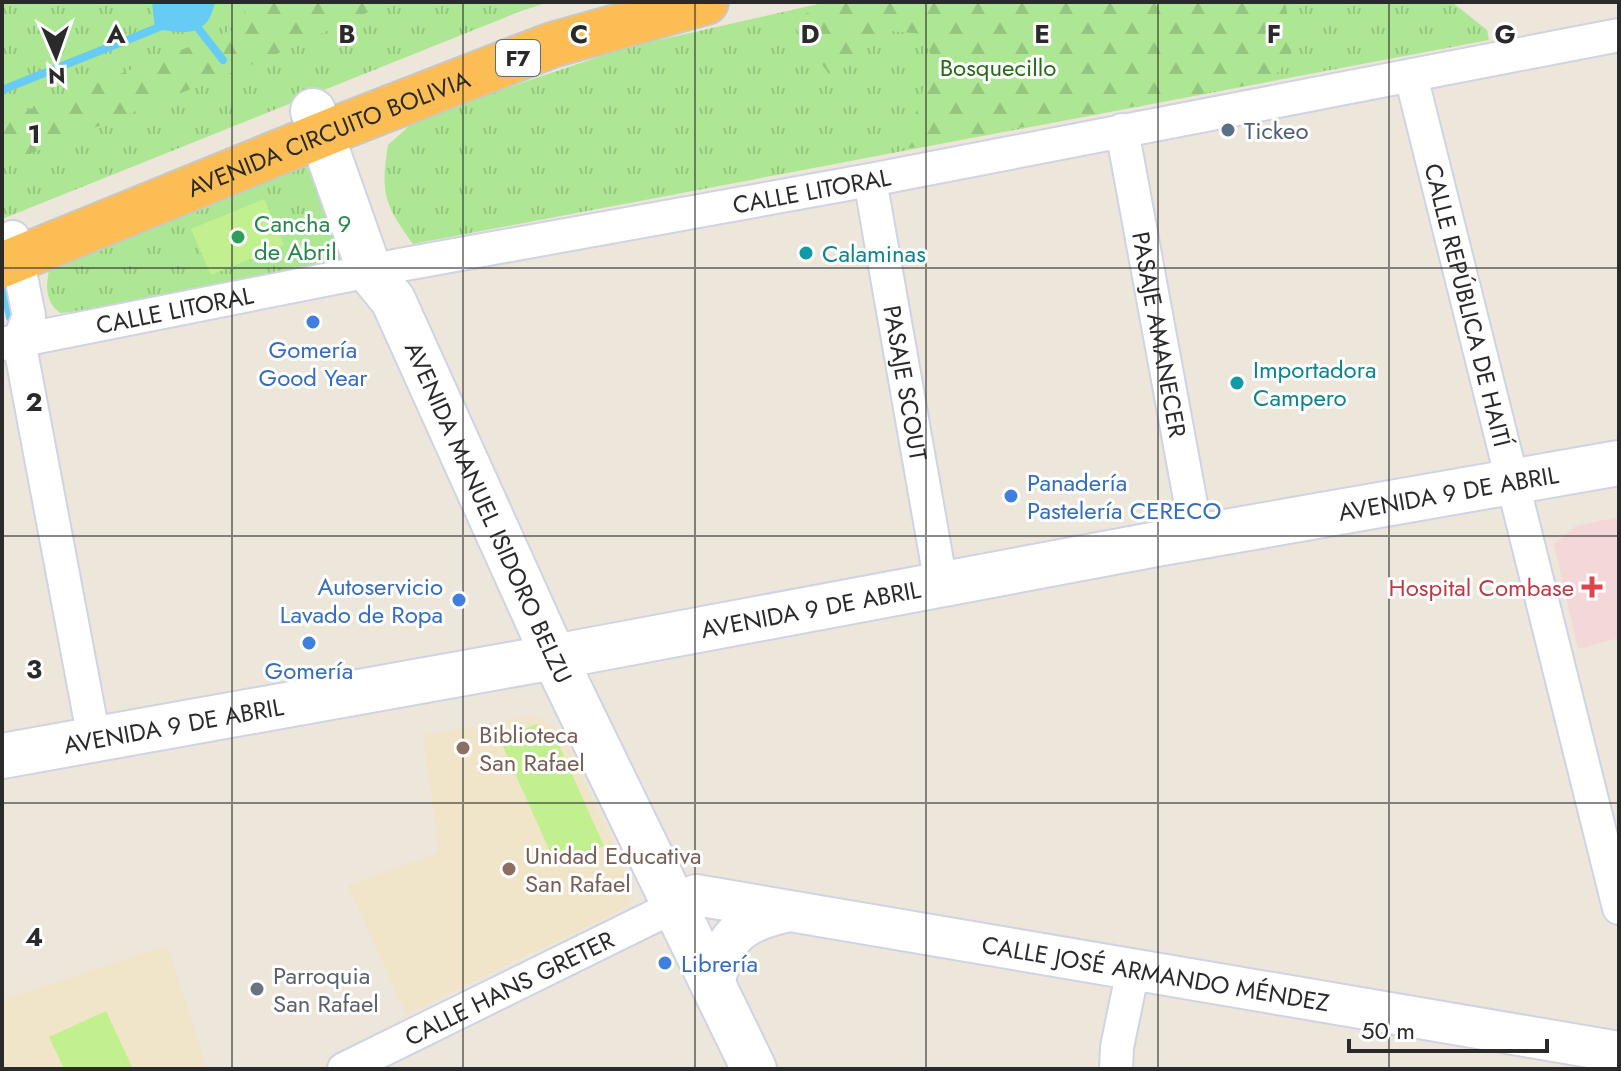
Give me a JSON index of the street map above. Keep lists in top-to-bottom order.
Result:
{
  "streets": {
    "highway": ["F7", "AVENIDA CIRCUITO BOLIVIA"],
    "main road": ["AVENIDA 9 DE ABRIL", "AVENIDA MANUEL ISIDORO BELZU"],
    "street": [
      "CALLE LITORAL",
      "CALLE REPÚBLICA DE HAITÍ",
      "PASAJE AMANECER",
      "PASAJE SCOUT",
      "CALLE JOSÉ ARMANDO MÉNDEZ",
      "CALLE HANS GRETER"
    ]
  },
  "crossings": [
    ["AVENIDA CIRCUITO BOLIVIA", "AVENIDA MANUEL ISIDORO BELZU"],
    ["CALLE LITORAL", "CALLE REPÚBLICA DE HAITÍ"],
    ["CALLE LITORAL", "PASAJE AMANECER"],
    ["CALLE LITORAL", "PASAJE SCOUT"],
    ["CALLE LITORAL", "AVENIDA MANUEL ISIDORO BELZU"],
    ["CALLE REPÚBLICA DE HAITÍ", "AVENIDA 9 DE ABRIL"],
    ["PASAJE AMANECER", "AVENIDA 9 DE ABRIL"],
    ["PASAJE SCOUT", "AVENIDA 9 DE ABRIL"],
    ["AVENIDA 9 DE ABRIL", "AVENIDA MANUEL ISIDORO BELZU"],
    ["AVENIDA MANUEL ISIDORO BELZU", "CALLE JOSÉ ARMANDO MÉNDEZ"],
    ["AVENIDA MANUEL ISIDORO BELZU", "CALLE HANS GRETER"],
    ["CALLE JOSÉ ARMANDO MÉNDEZ", "CALLE HANS GRETER"]
  ],
  "parks": ["Bosquecillo"],
  "places": {
    "other": [
      "Tickeo",
      "Cancha 9 de Abril",
      "Calaminas",
      "Gomería Good Year",
      "Importadora Campero",
      "Panadería Pastelería CERECO",
      "Autoservicio Lavado de Ropa",
      "Gomería",
      "Biblioteca San Rafael",
      "Unidad Educativa San Rafael",
      "Librería",
      "Parroquia San Rafael"
    ],
    "health": ["Hospital Combase"]
  },
  "scale_bar": "50 m",
  "north": "bottom",
  "grid": {
    "columns": [
      "A",
      "B",
      "C",
      "D",
      "E",
      "F",
      "G"
    ],
    "rows": [
      "1",
      "2",
      "3",
      "4"
    ]
  }
}
